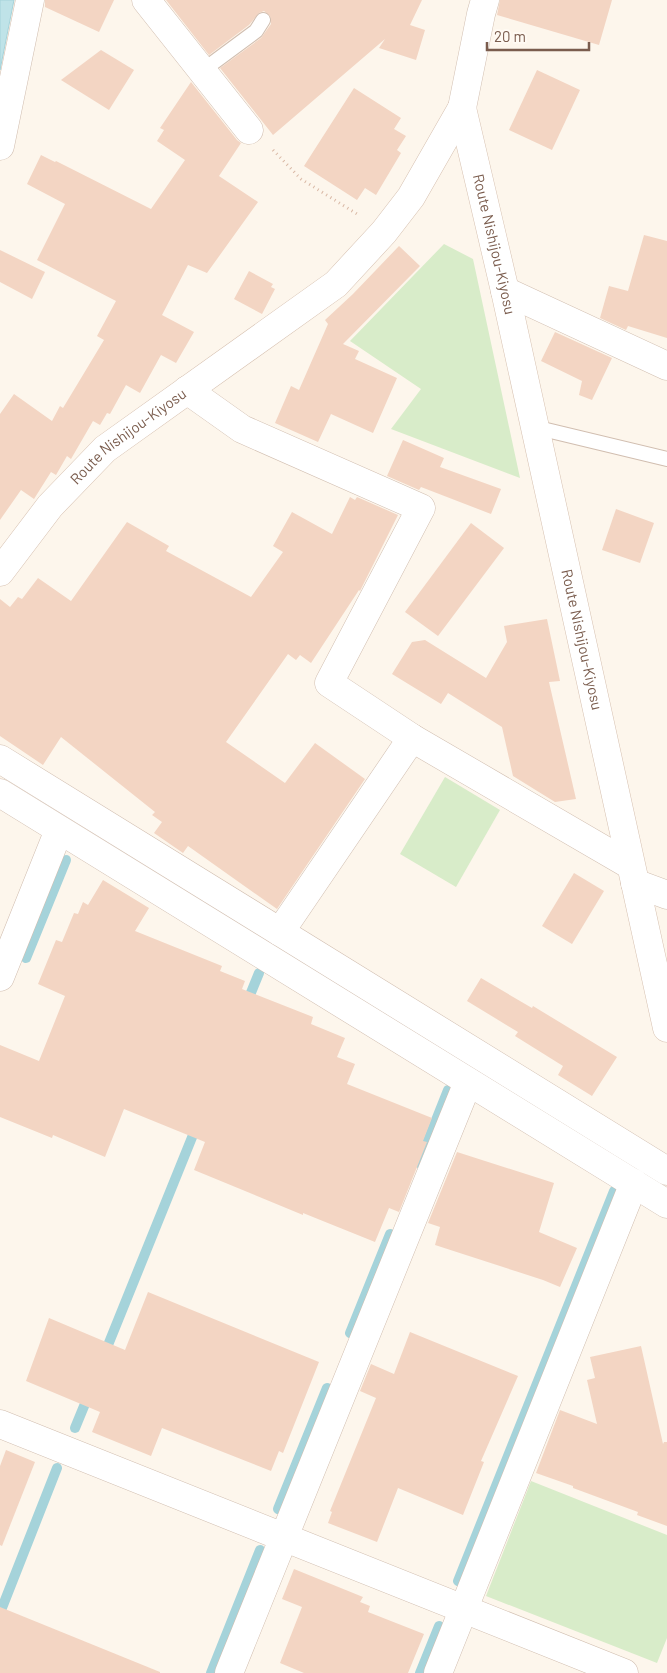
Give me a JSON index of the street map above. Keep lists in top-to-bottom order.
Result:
{
  "streets": {
    "street": ["Route Nishijou-Kiyosu"]
  },
  "scale_bar": "20 m"
}
